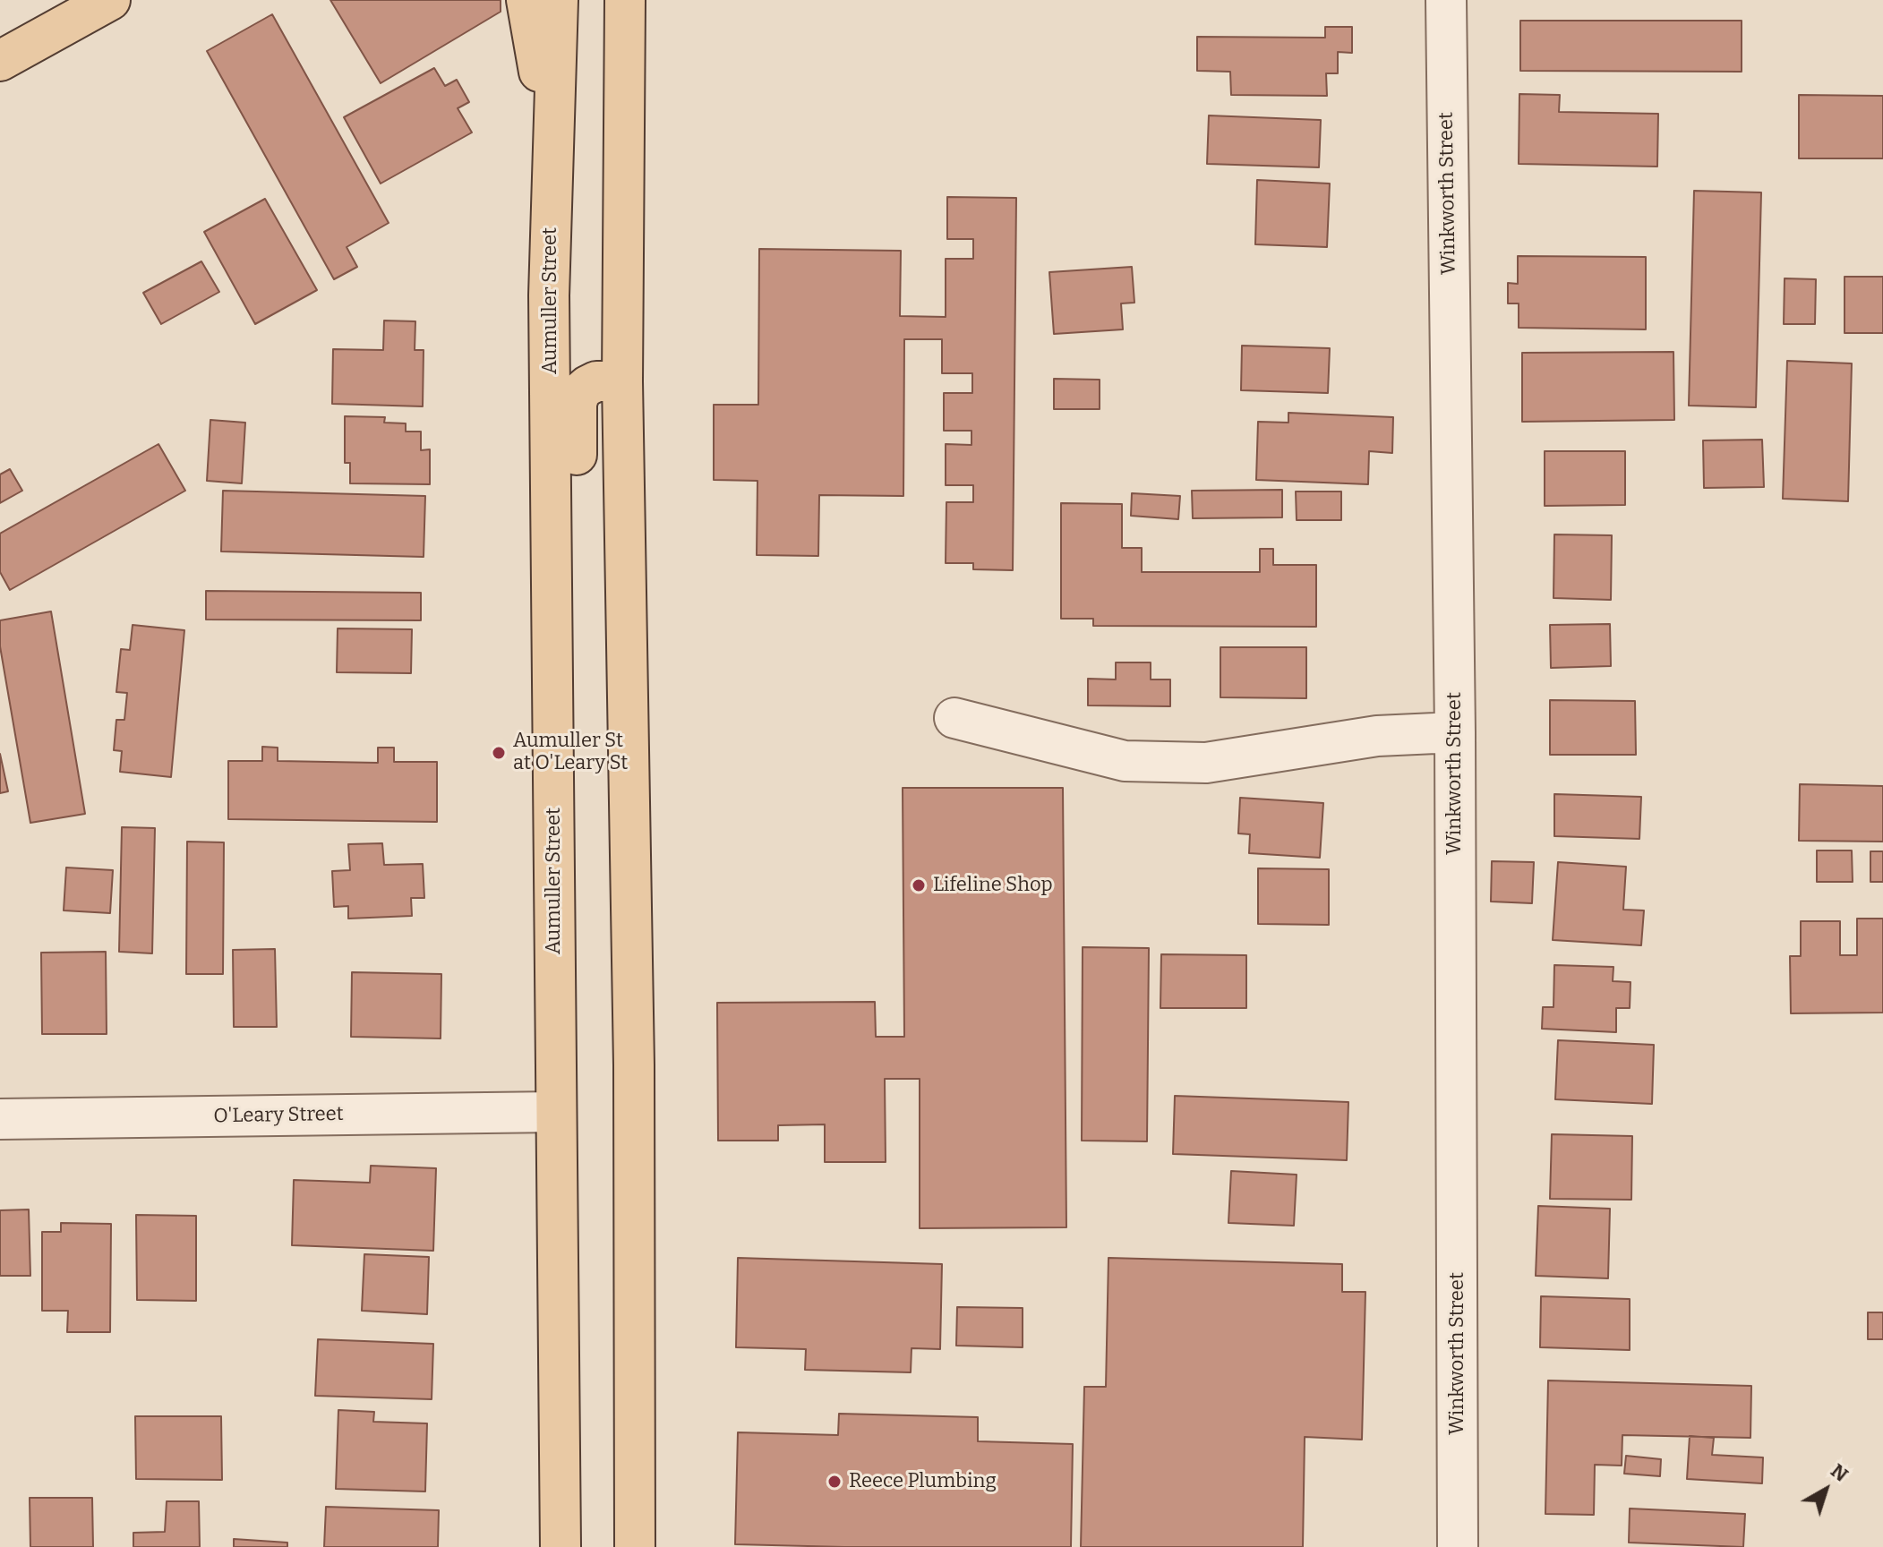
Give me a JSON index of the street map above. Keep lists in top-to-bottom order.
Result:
{
  "streets": {
    "main road": ["Aumuller Street"],
    "street": ["Winkworth Street", "O'Leary Street"]
  },
  "crossings": [
    ["Aumuller Street", "O'Leary Street"]
  ],
  "places": ["Aumuller St at O'Leary St", "Lifeline Shop", "Reece Plumbing"],
  "north": "top right"
}
